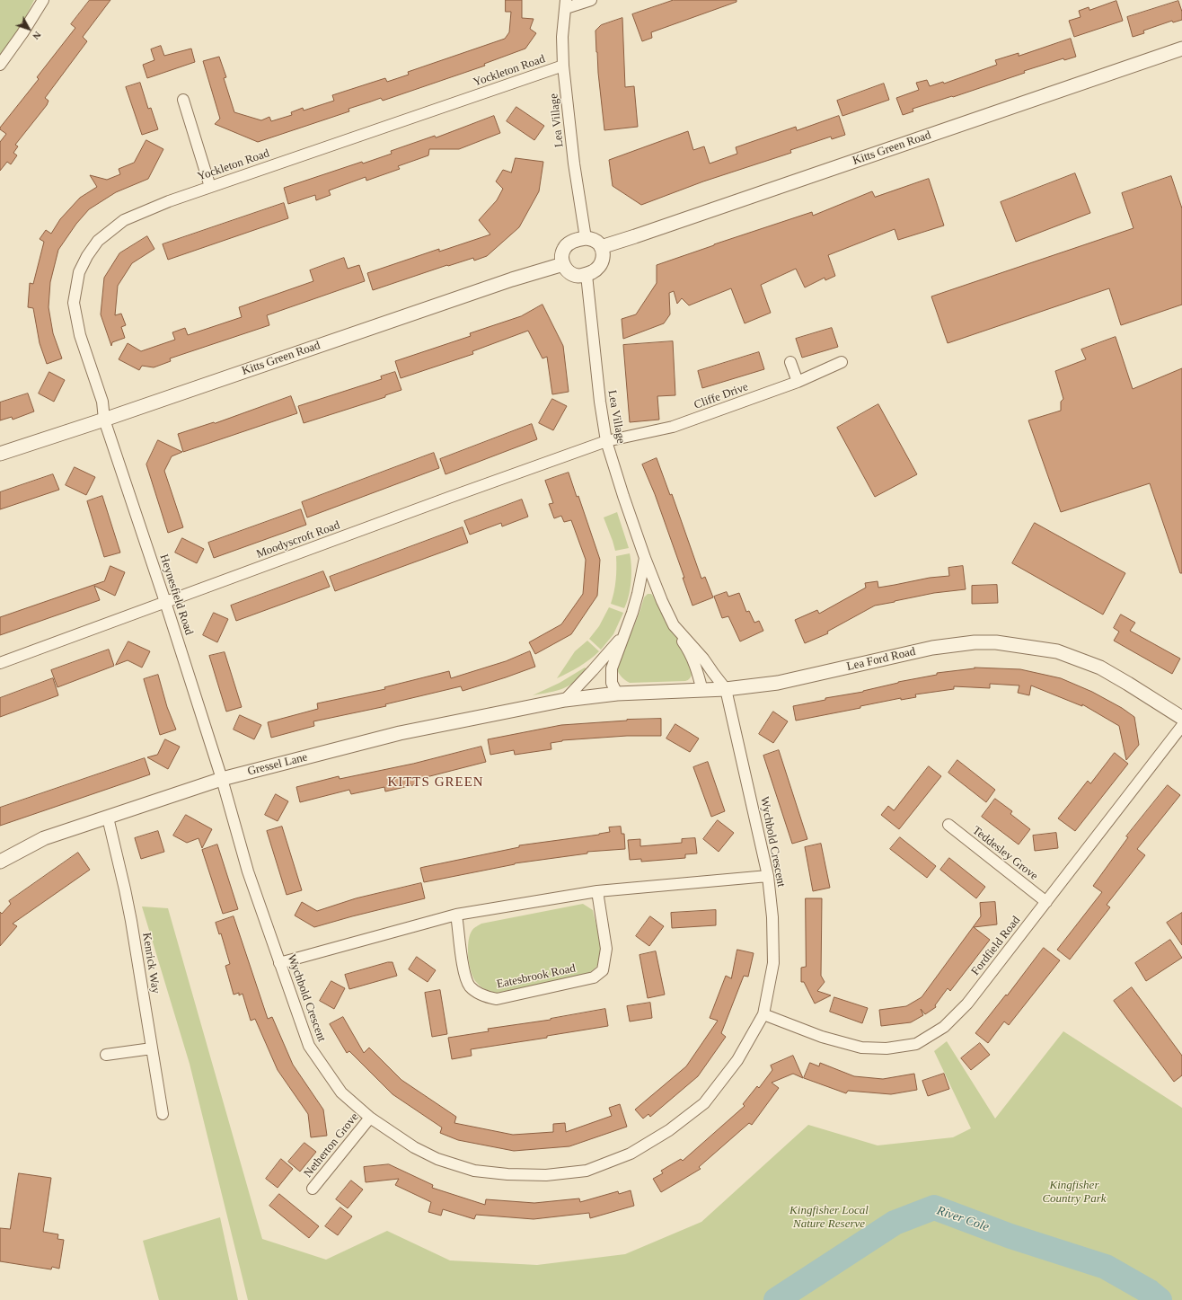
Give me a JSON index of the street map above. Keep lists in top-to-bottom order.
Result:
{
  "streets": {
    "street": [
      "Yockleton Road",
      "Lea Village",
      "Kitts Green Road",
      "Cliffe Drive",
      "Moodyscroft Road",
      "Heynesfield Road",
      "Lea Ford Road",
      "Gressel Lane",
      "Wychbold Crescent",
      "Teddesley Grove",
      "Fordfield Road",
      "Kenrick Way",
      "Eatesbrook Road",
      "Netherton Grove"
    ]
  },
  "crossings": [
    ["Yockleton Road", "Lea Village"],
    ["Yockleton Road", "Kitts Green Road"],
    ["Yockleton Road", "Heynesfield Road"],
    ["Lea Village", "Kitts Green Road"],
    ["Lea Village", "Cliffe Drive"],
    ["Lea Village", "Moodyscroft Road"],
    ["Lea Village", "Lea Ford Road"],
    ["Lea Village", "Gressel Lane"],
    ["Lea Village", "Wychbold Crescent"],
    ["Kitts Green Road", "Heynesfield Road"],
    ["Cliffe Drive", "Moodyscroft Road"],
    ["Moodyscroft Road", "Heynesfield Road"],
    ["Heynesfield Road", "Gressel Lane"],
    ["Heynesfield Road", "Wychbold Crescent"],
    ["Lea Ford Road", "Gressel Lane"],
    ["Lea Ford Road", "Wychbold Crescent"],
    ["Gressel Lane", "Wychbold Crescent"],
    ["Gressel Lane", "Kenrick Way"],
    ["Wychbold Crescent", "Fordfield Road"],
    ["Wychbold Crescent", "Netherton Grove"],
    ["Teddesley Grove", "Fordfield Road"]
  ],
  "districts": ["KITTS GREEN"],
  "water": ["River Cole"],
  "parks": ["Kingfisher Country Park", "Kingfisher Local Nature Reserve"],
  "north": "bottom right"
}
